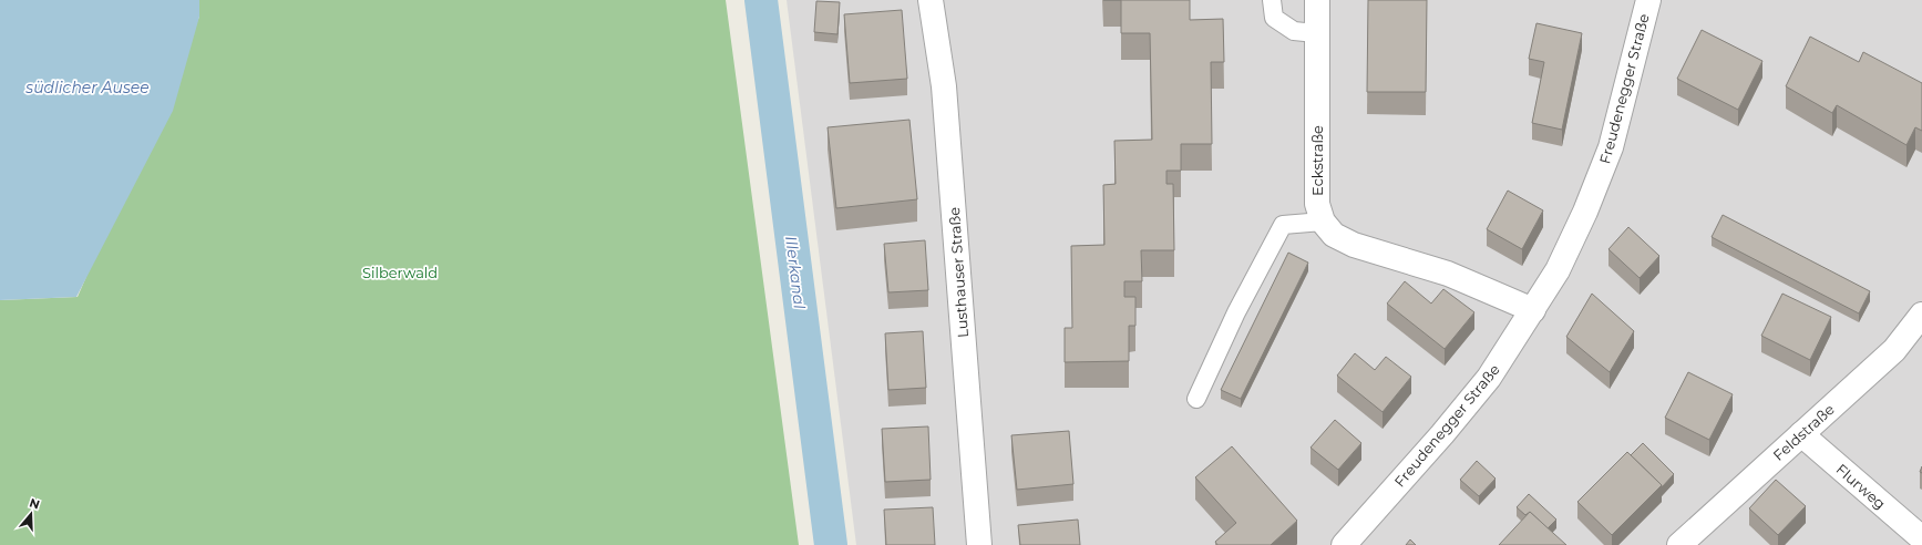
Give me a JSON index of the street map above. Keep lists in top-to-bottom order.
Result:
{
  "streets": {
    "street": [
      "Freudenegger Straße",
      "Eckstraße",
      "Lusthauser Straße",
      "Feldstraße",
      "Flurweg"
    ]
  },
  "crossings": [
    ["Feldstraße", "Flurweg"]
  ],
  "water": ["südlicher Ausee", "Illerkanal"],
  "parks": ["Silberwald"],
  "north": "top"
}
